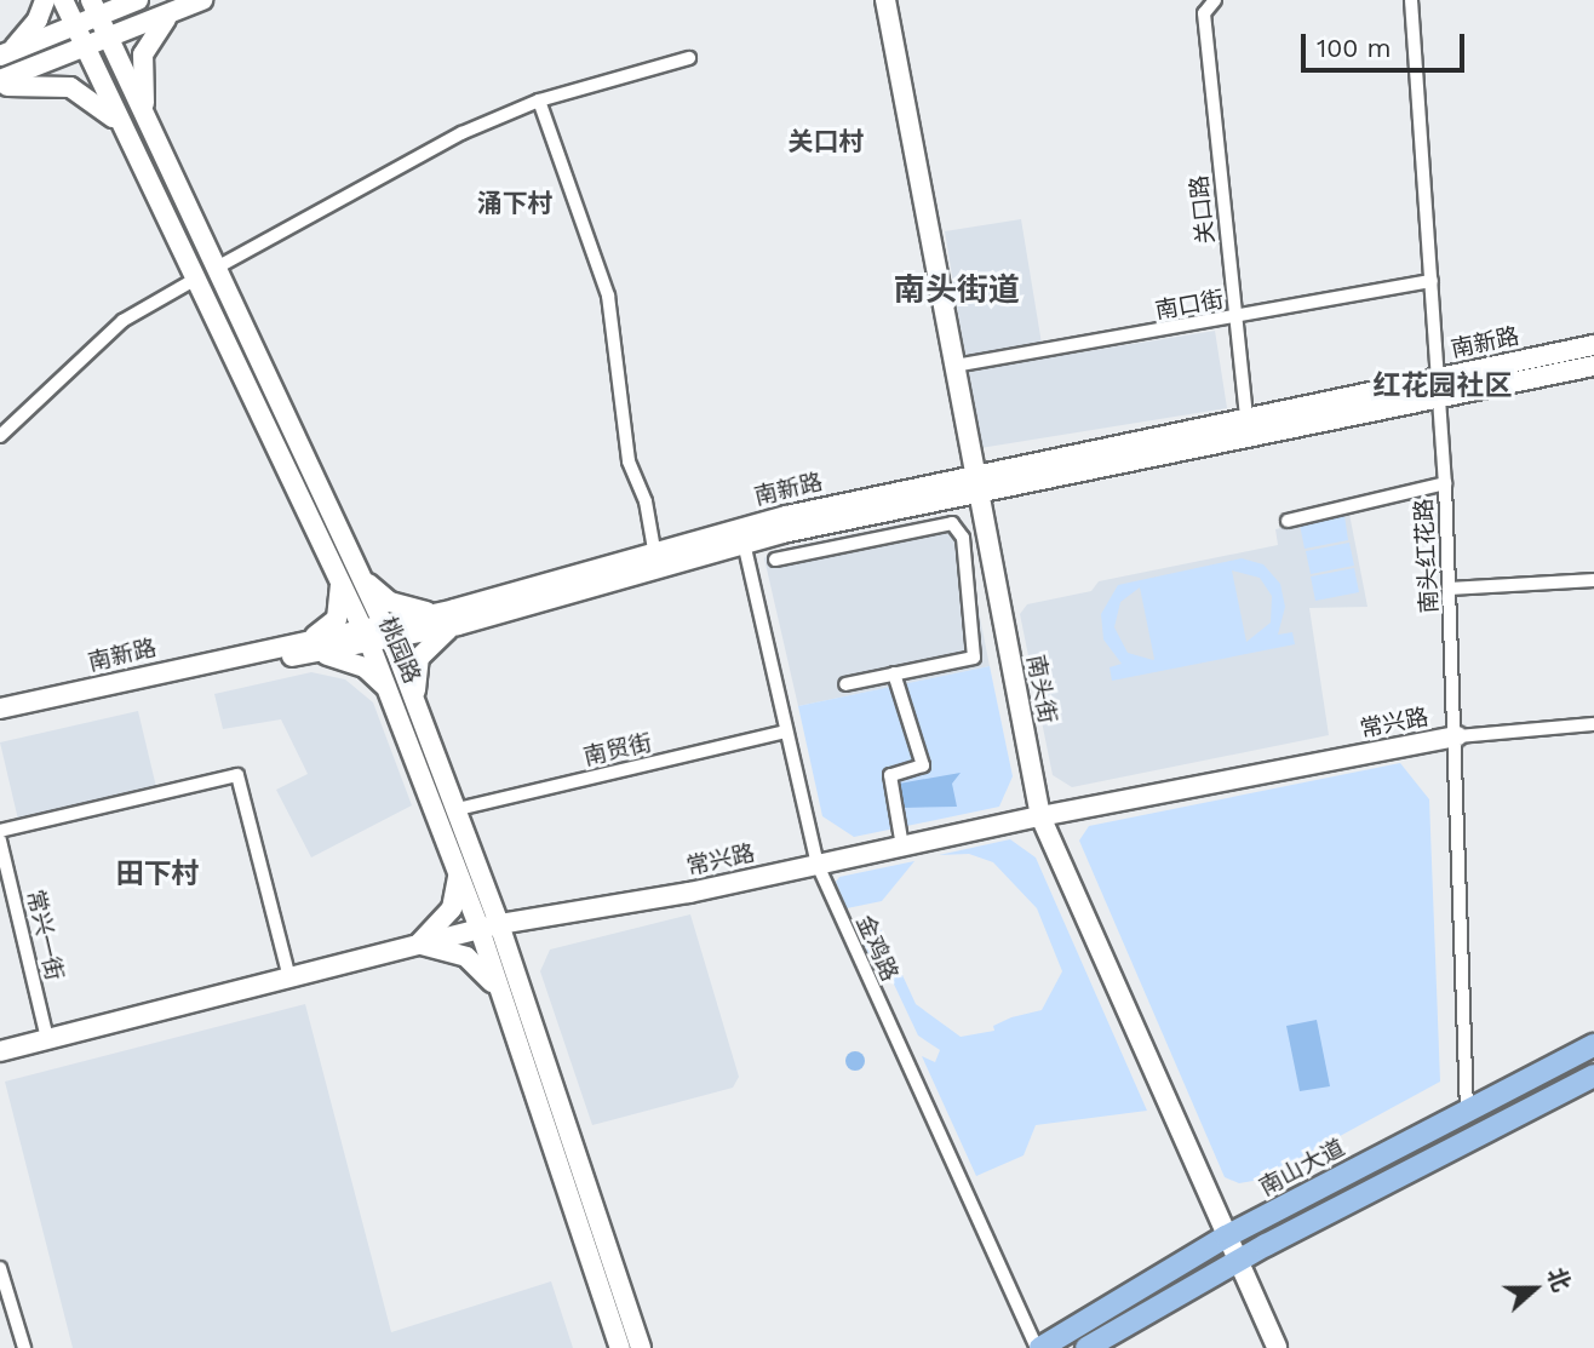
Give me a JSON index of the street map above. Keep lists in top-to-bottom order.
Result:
{
  "streets": {
    "main road": [
      "南新路",
      "桃园路",
      "南头街",
      "常兴路",
      "南山大道"
    ],
    "street": [
      "关口路",
      "南口街",
      "南头红花路",
      "南贸街",
      "常兴一街",
      "金鸡路"
    ]
  },
  "crossings": [
    ["关口路", "南口街"],
    ["关口路", "南新路"],
    ["南口街", "南头红花路"],
    ["南口街", "南头街"],
    ["南新路", "南头红花路"],
    ["南新路", "桃园路"],
    ["南新路", "南头街"],
    ["南新路", "金鸡路"],
    ["南头红花路", "常兴路"],
    ["南头红花路", "南山大道"],
    ["桃园路", "常兴路"],
    ["桃园路", "南贸街"],
    ["南头街", "常兴路"],
    ["南头街", "南山大道"],
    ["常兴路", "常兴一街"],
    ["常兴路", "金鸡路"],
    ["南贸街", "金鸡路"],
    ["金鸡路", "南山大道"]
  ],
  "districts": [
    "关口村",
    "涌下村",
    "南头街道",
    "红花园社区",
    "田下村"
  ],
  "scale_bar": "100 m",
  "north": "right"
}
